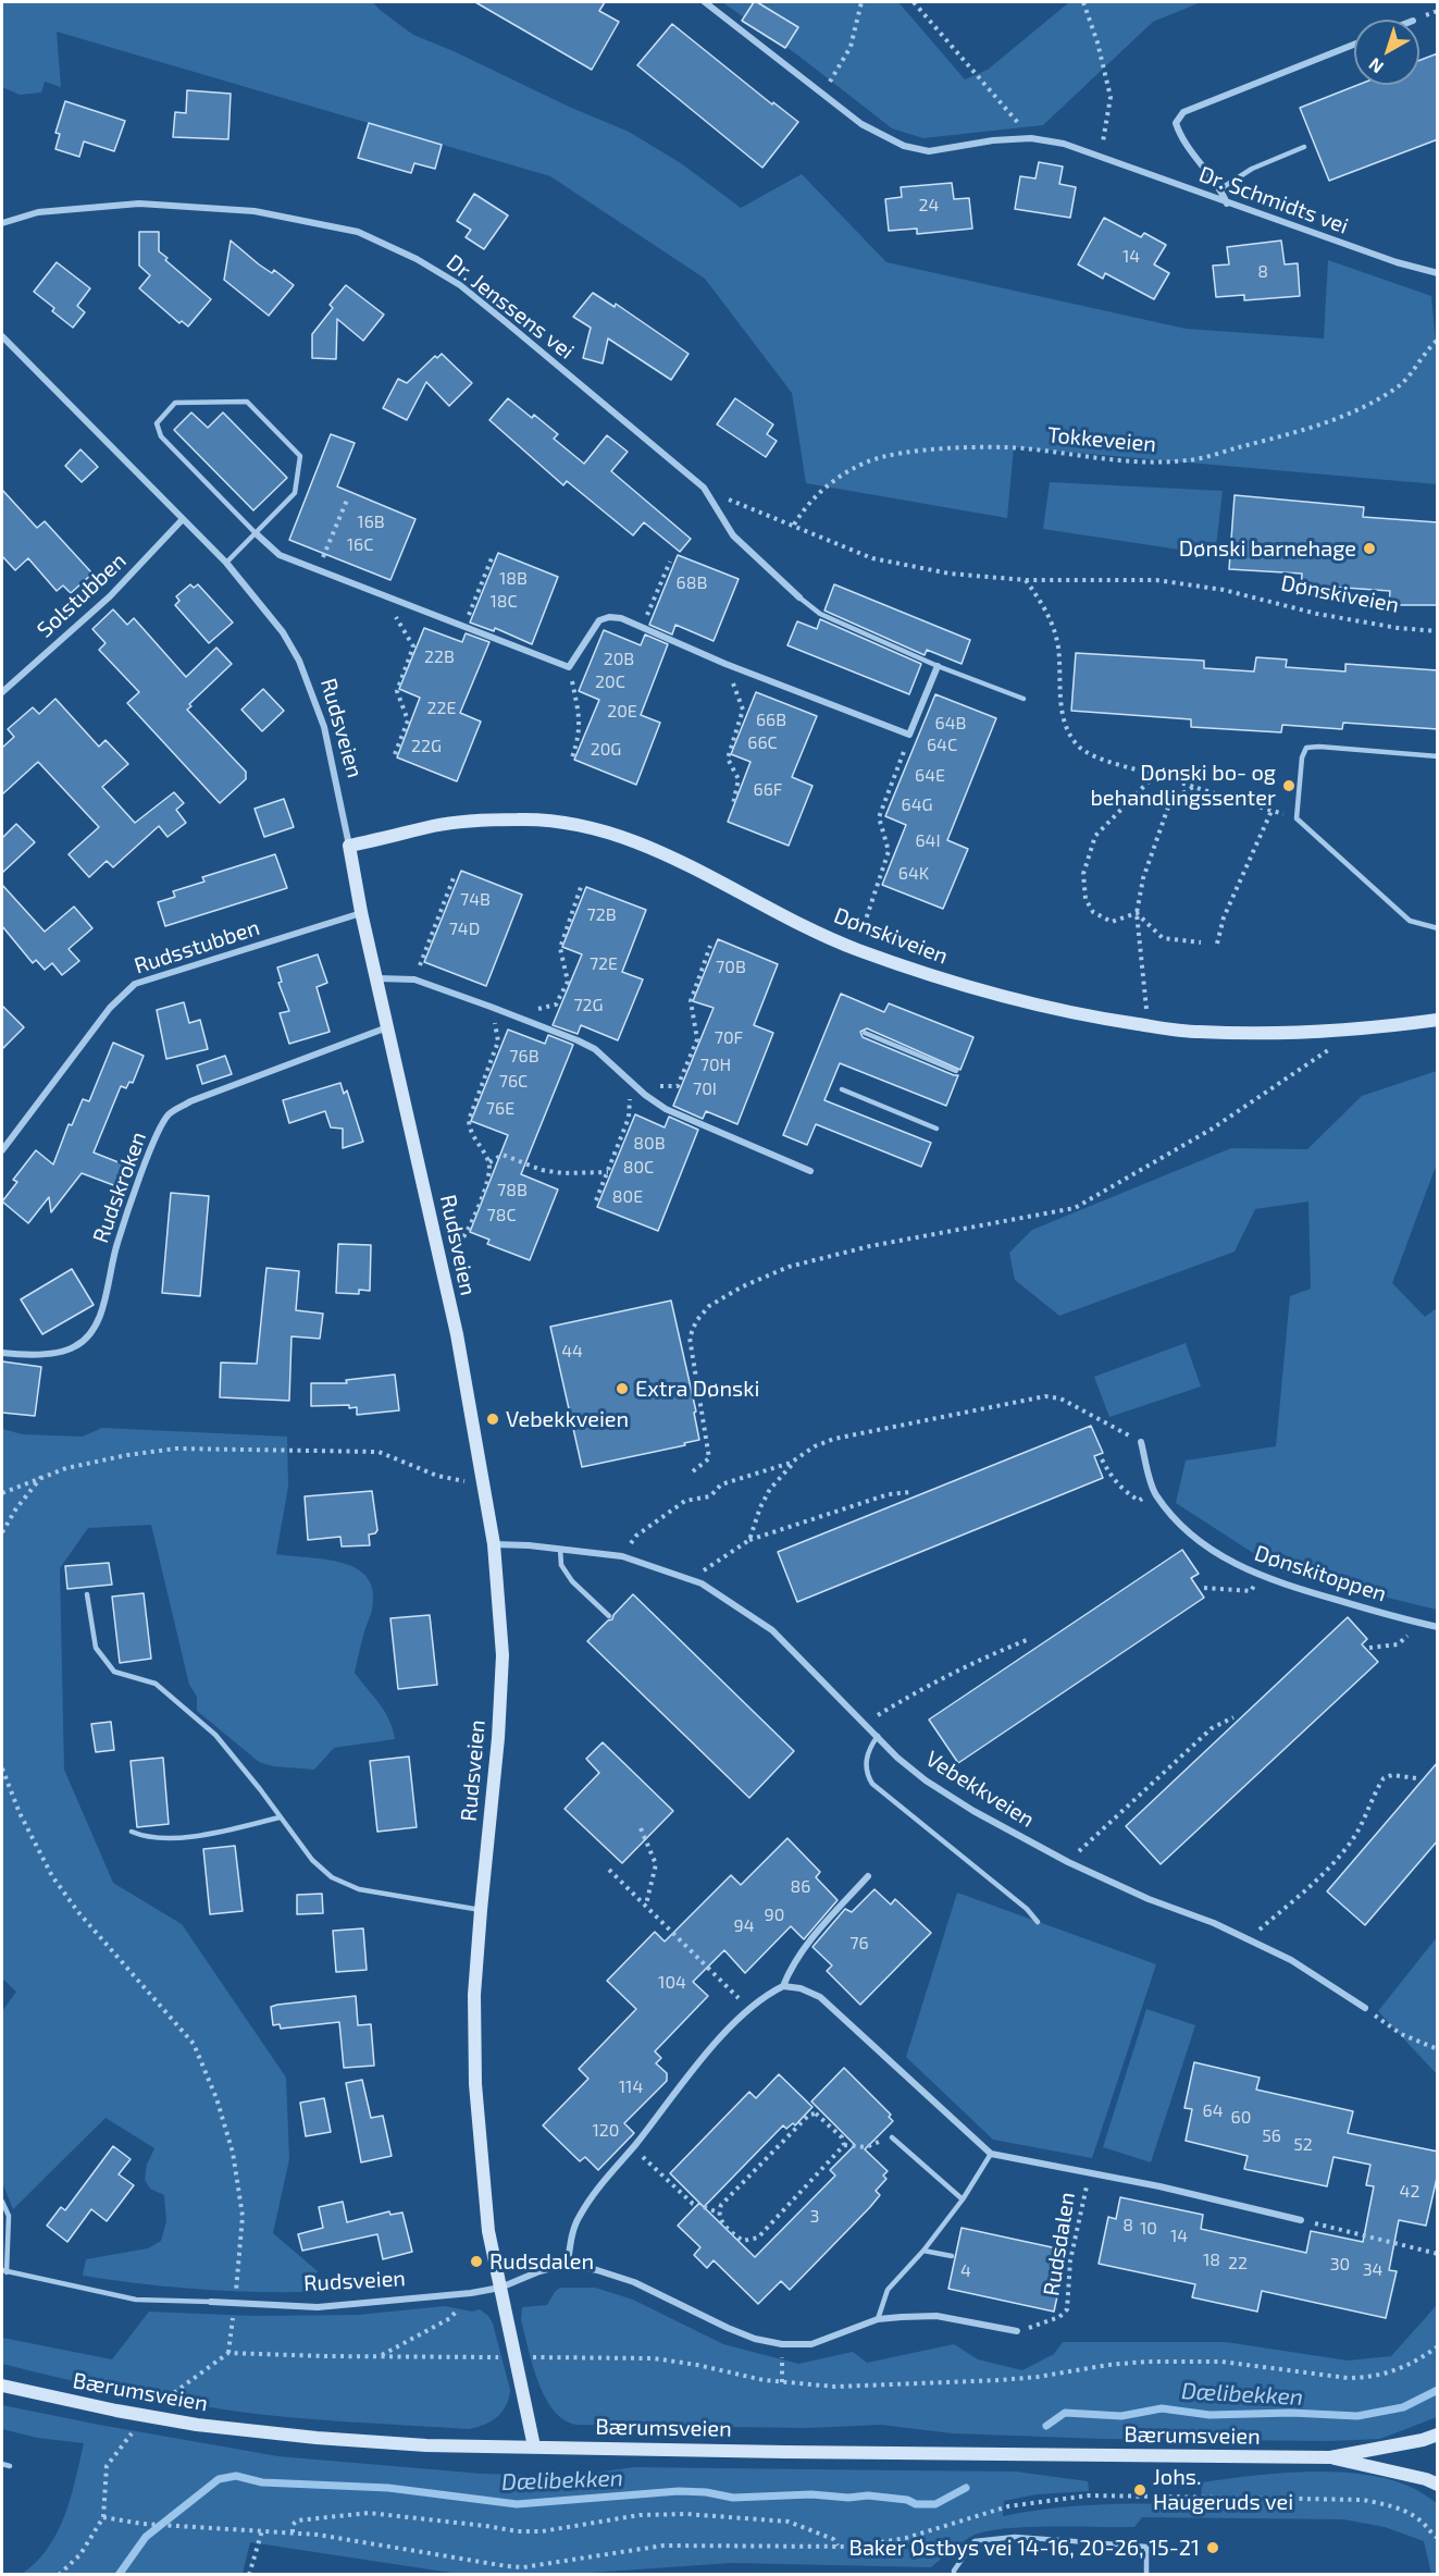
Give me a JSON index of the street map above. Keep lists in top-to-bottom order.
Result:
{
  "streets": {
    "street": [
      "Dr. Schmidts vei",
      "Dr. Jenssens vei",
      "Dønskiveien",
      "Solstubben",
      "Rudsveien",
      "Rudsstubben",
      "Rudskroken",
      "Dønskitoppen",
      "Vebekkveien",
      "Bærumsveien"
    ],
    "path": ["Tokkeveien", "Rudsdalen"]
  },
  "crossings": [
    ["Dr. Jenssens vei", "Dønskiveien"],
    ["Tokkeveien", "Dønskiveien"],
    ["Dønskiveien", "Rudsveien"],
    ["Solstubben", "Rudsveien"],
    ["Rudsveien", "Rudsstubben"],
    ["Rudsveien", "Rudskroken"],
    ["Rudsveien", "Vebekkveien"],
    ["Rudsveien", "Bærumsveien"]
  ],
  "water": ["Dælibekken"],
  "places": [
    "Dønski barnehage",
    "Dønski bo- og behandlingssenter",
    "Extra Dønski",
    "Vebekkveien",
    "Rudsdalen",
    "Johs. Haugeruds vei",
    "Baker Østbys vei 14-16, 20-26, 15-21"
  ],
  "house_numbers": [
    "24",
    "14",
    "8",
    "16B",
    "16C",
    "18B",
    "68B",
    "18C",
    "22B",
    "20B",
    "20C",
    "22E",
    "20E",
    "66B",
    "64B",
    "66C",
    "64C",
    "22G",
    "20G",
    "64E",
    "66F",
    "64G",
    "64I",
    "64K",
    "74B",
    "72B",
    "74D",
    "72E",
    "70B",
    "72G",
    "70F",
    "76B",
    "70H",
    "76C",
    "70I",
    "76E",
    "80B",
    "80C",
    "78B",
    "80E",
    "78C",
    "44",
    "86",
    "90",
    "94",
    "76",
    "104",
    "114",
    "64",
    "60",
    "120",
    "56",
    "52",
    "42",
    "3",
    "8",
    "10",
    "14",
    "18",
    "22",
    "30",
    "34",
    "4"
  ],
  "north": "bottom left"
}
